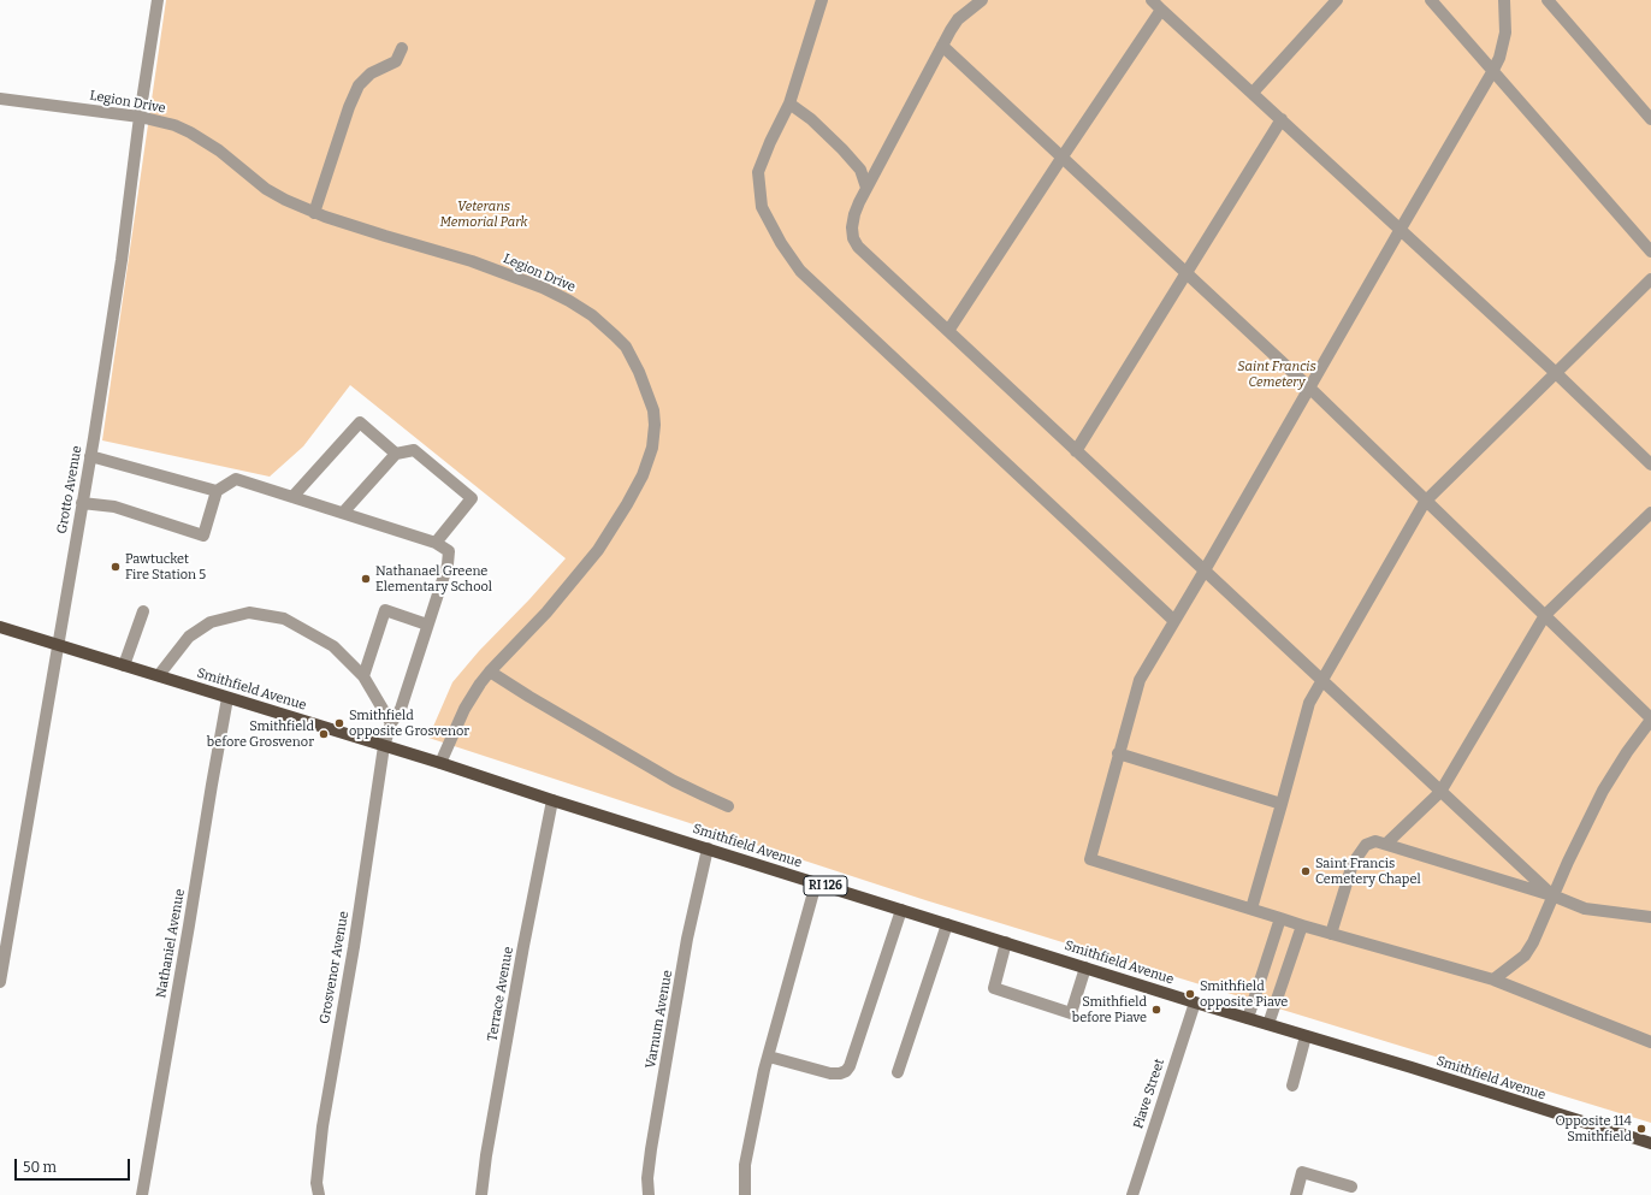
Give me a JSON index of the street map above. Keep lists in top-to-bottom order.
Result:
{
  "streets": {
    "main road": ["Smithfield Avenue", "RI 126"],
    "street": [
      "Legion Drive",
      "Grotto Avenue",
      "Nathaniel Avenue",
      "Grosvenor Avenue",
      "Terrace Avenue",
      "Varnum Avenue",
      "Piave Street"
    ]
  },
  "crossings": [
    ["Legion Drive", "Grotto Avenue"],
    ["Legion Drive", "Smithfield Avenue"],
    ["Grotto Avenue", "Smithfield Avenue"],
    ["Smithfield Avenue", "Nathaniel Avenue"],
    ["Smithfield Avenue", "Grosvenor Avenue"],
    ["Smithfield Avenue", "Terrace Avenue"],
    ["Smithfield Avenue", "Varnum Avenue"],
    ["Smithfield Avenue", "Piave Street"]
  ],
  "parks": ["Veterans Memorial Park", "Saint Francis Cemetery"],
  "places": [
    "Pawtucket Fire Station 5",
    "Nathanael Greene Elementary School",
    "Smithfield opposite Grosvenor",
    "Smithfield before Grosvenor",
    "Saint Francis Cemetery Chapel",
    "Smithfield opposite Piave",
    "Smithfield before Piave",
    "Opposite 114 Smithfield"
  ],
  "scale_bar": "50 m"
}
